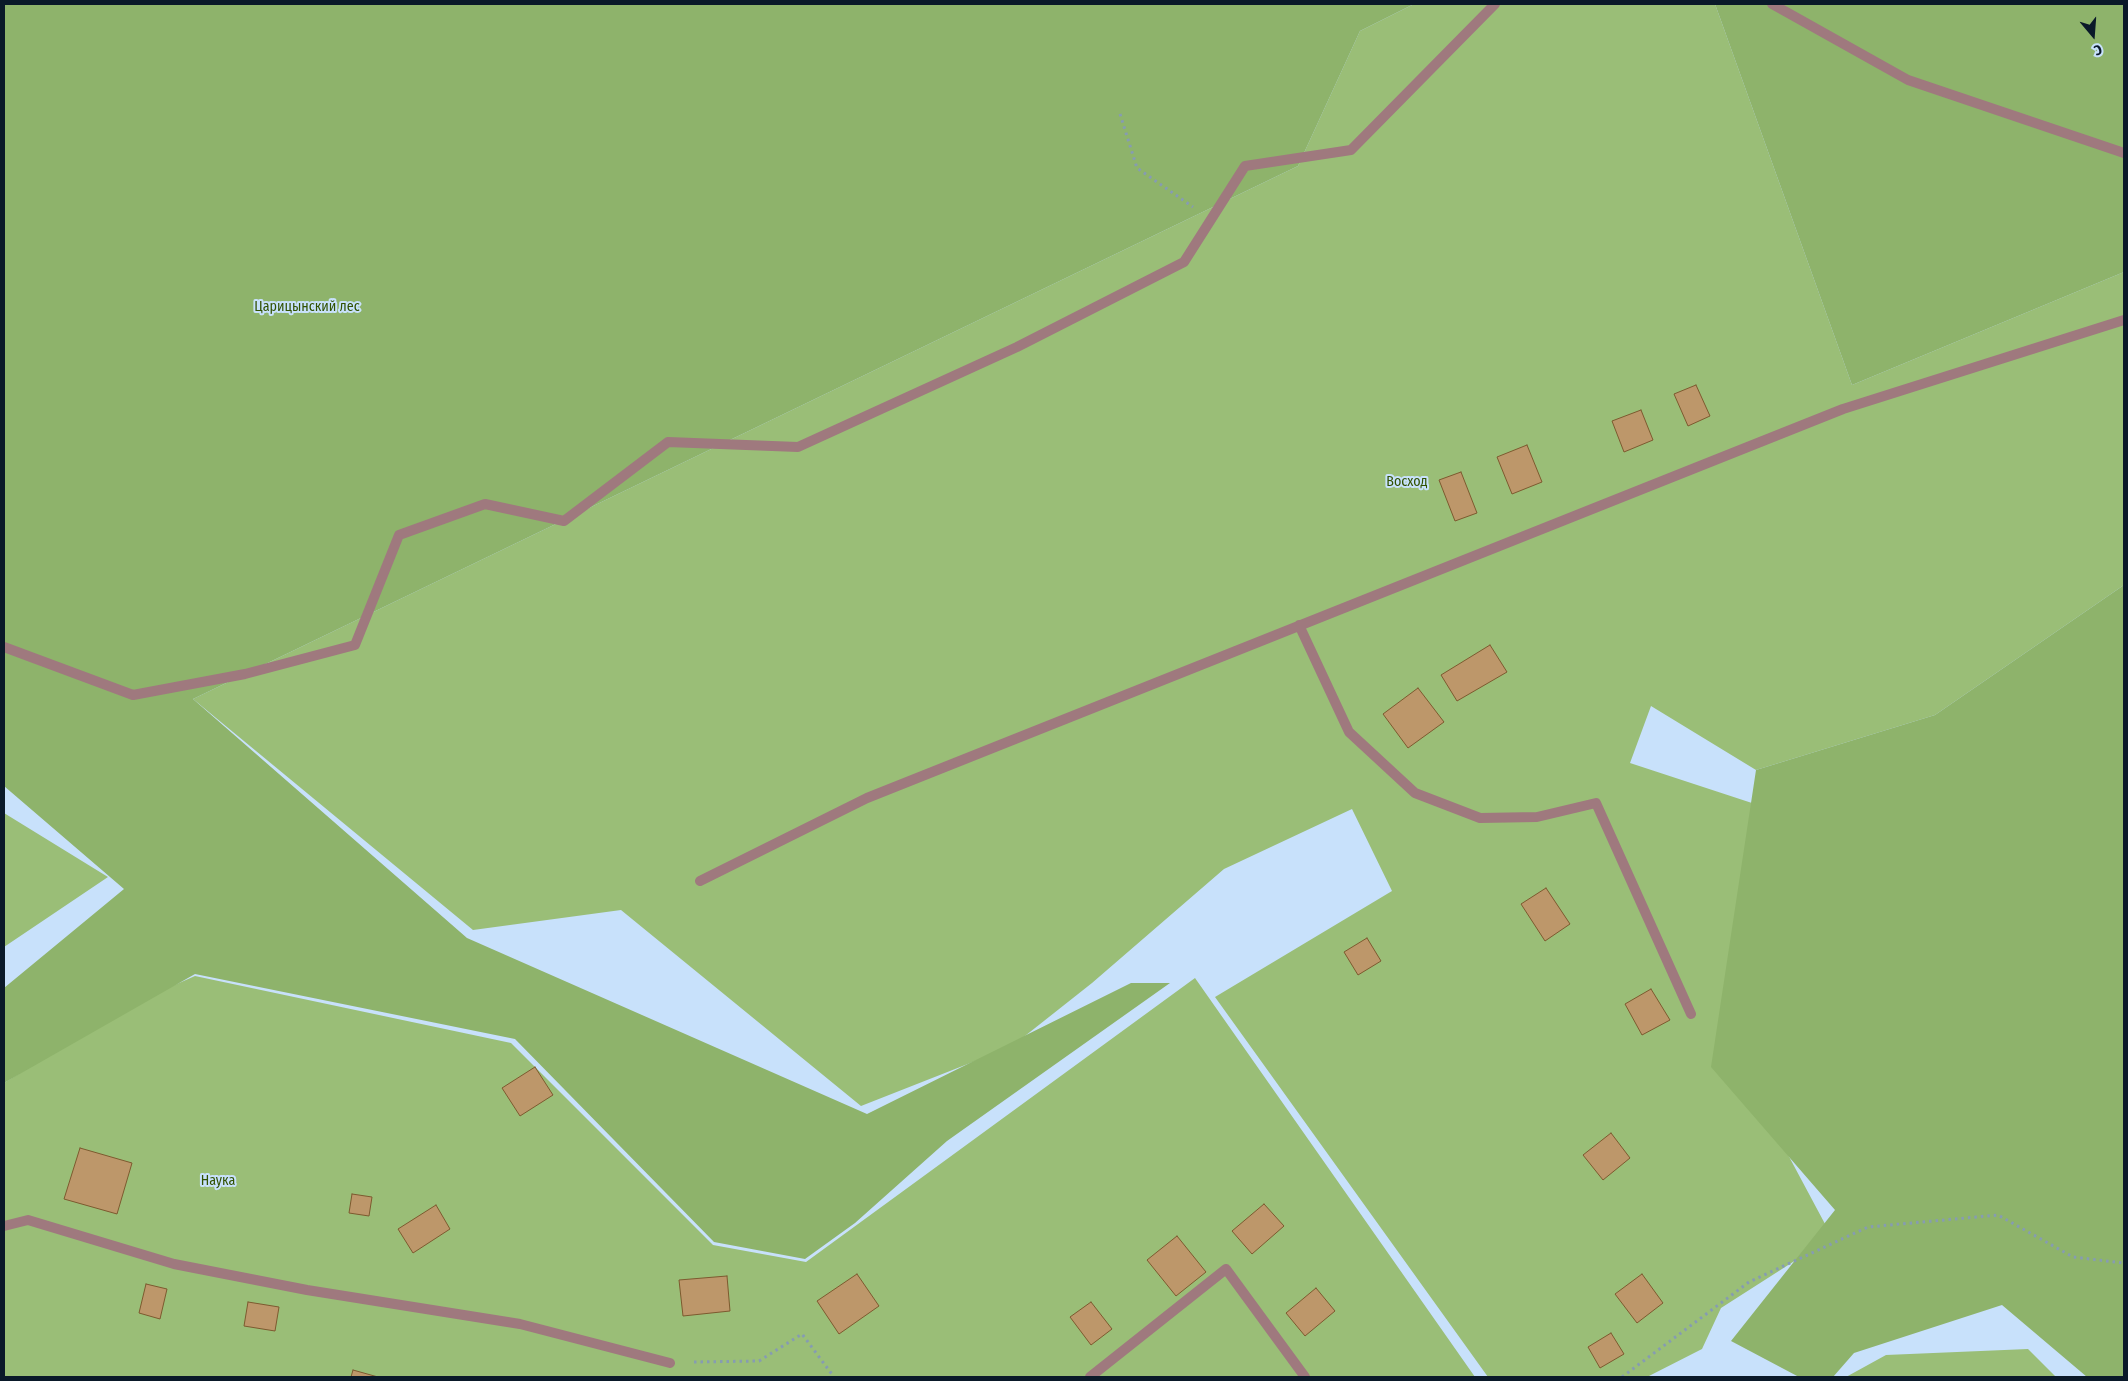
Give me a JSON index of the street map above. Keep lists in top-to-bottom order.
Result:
{
  "parks": ["Царицынский лес", "Восход", "Наука"],
  "north": "bottom"
}
